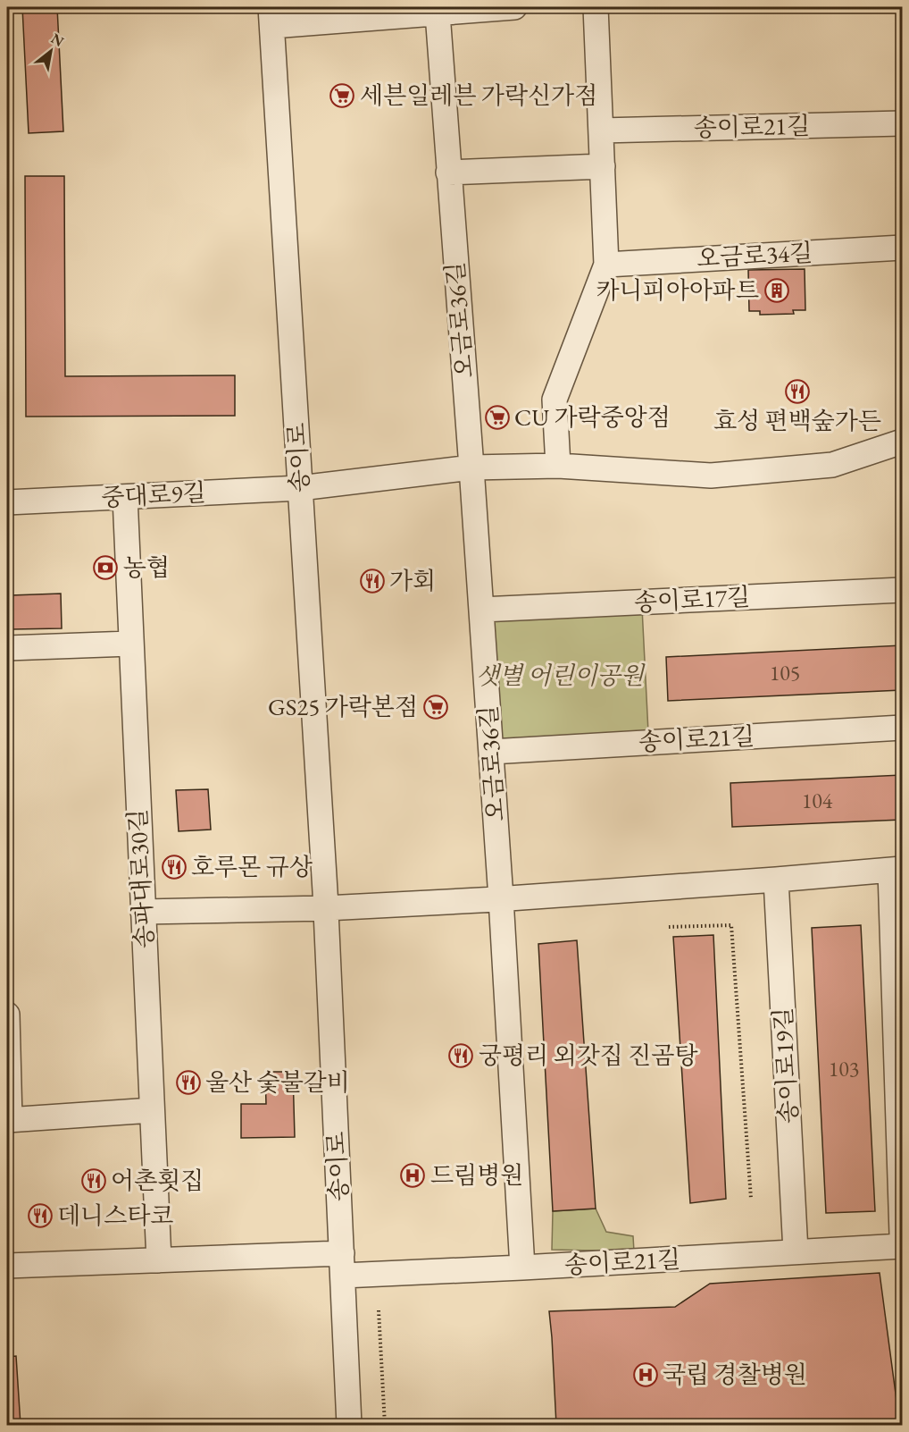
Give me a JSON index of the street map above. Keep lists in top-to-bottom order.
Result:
{
  "streets": {
    "street": [
      "송이로21길",
      "오금로34길",
      "오금로36길",
      "송이로",
      "중대로9길",
      "송이로17길",
      "송파대로30길",
      "송이로19길"
    ]
  },
  "crossings": [
    ["송이로21길", "오금로36길"],
    ["송이로21길", "송이로"],
    ["송이로21길", "송이로19길"],
    ["오금로36길", "송이로17길"],
    ["송이로", "중대로9길"],
    ["중대로9길", "송파대로30길"]
  ],
  "parks": ["샛별 어린이공원"],
  "places": {
    "supermarket": ["세븐일레븐 가락신가점", "CU 가락중앙점", "GS25 가락본점"],
    "building": ["카니피아아파트"],
    "restaurant": [
      "효성 편백숲가든",
      "가회",
      "호루몬 규상",
      "궁평리 외갓집 진곰탕",
      "울산 숯불갈비",
      "어촌횟집",
      "데니스타코"
    ],
    "bank": ["농협"],
    "hospital": ["드림병원", "국립 경찰병원"]
  },
  "house_numbers": ["105", "104", "103"],
  "north": "top right"
}
